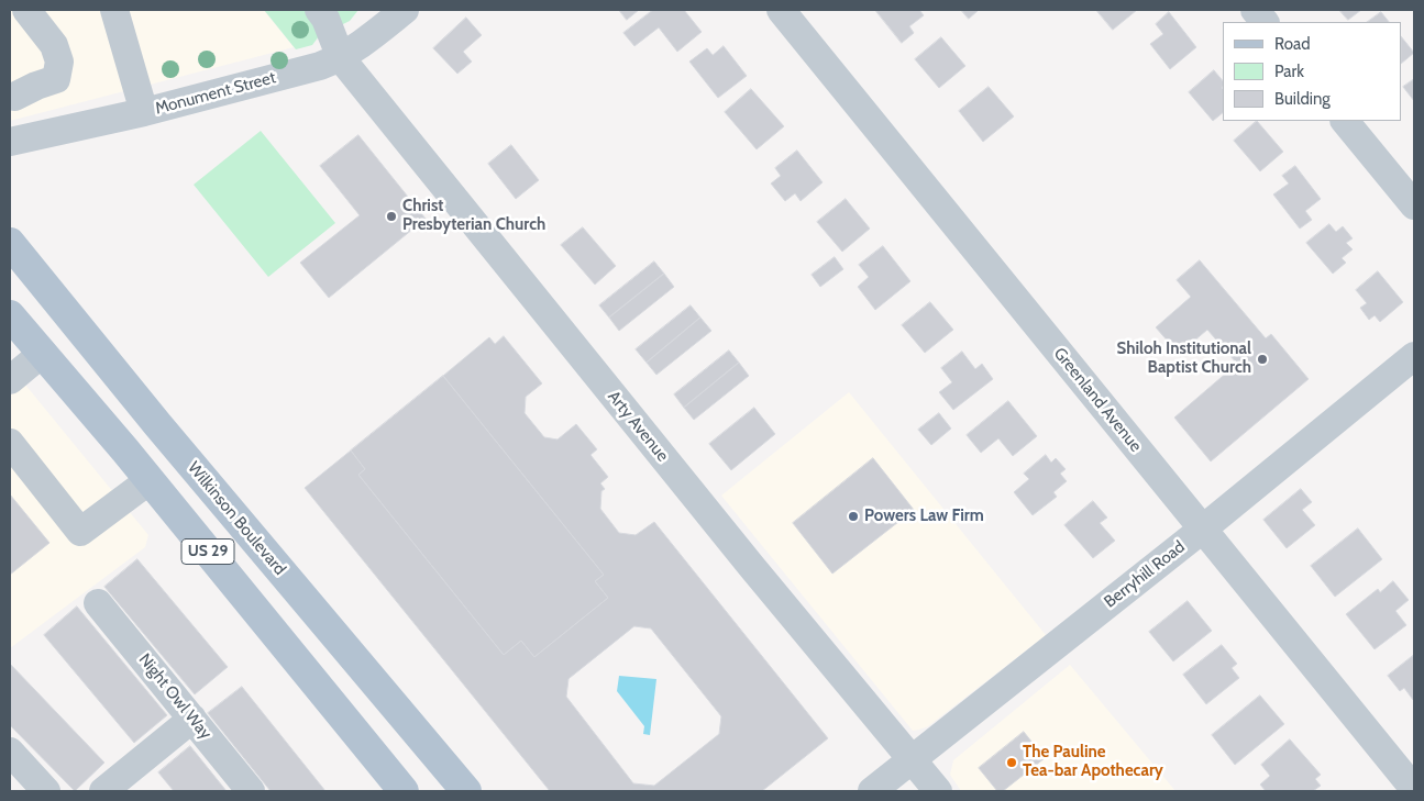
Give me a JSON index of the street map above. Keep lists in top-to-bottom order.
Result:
{
  "streets": {
    "main road": ["Wilkinson Boulevard", "US 29"],
    "street": [
      "Monument Street",
      "Greenland Avenue",
      "Arty Avenue",
      "Berryhill Road",
      "Night Owl Way"
    ]
  },
  "crossings": [
    ["Monument Street", "Arty Avenue"],
    ["Greenland Avenue", "Berryhill Road"],
    ["Arty Avenue", "Berryhill Road"]
  ],
  "places": [
    "Christ Presbyterian Church",
    "Shiloh Institutional Baptist Church",
    "Powers Law Firm",
    "The Pauline Tea-bar Apothecary"
  ],
  "legend": ["Road", "Park", "Building"]
}
